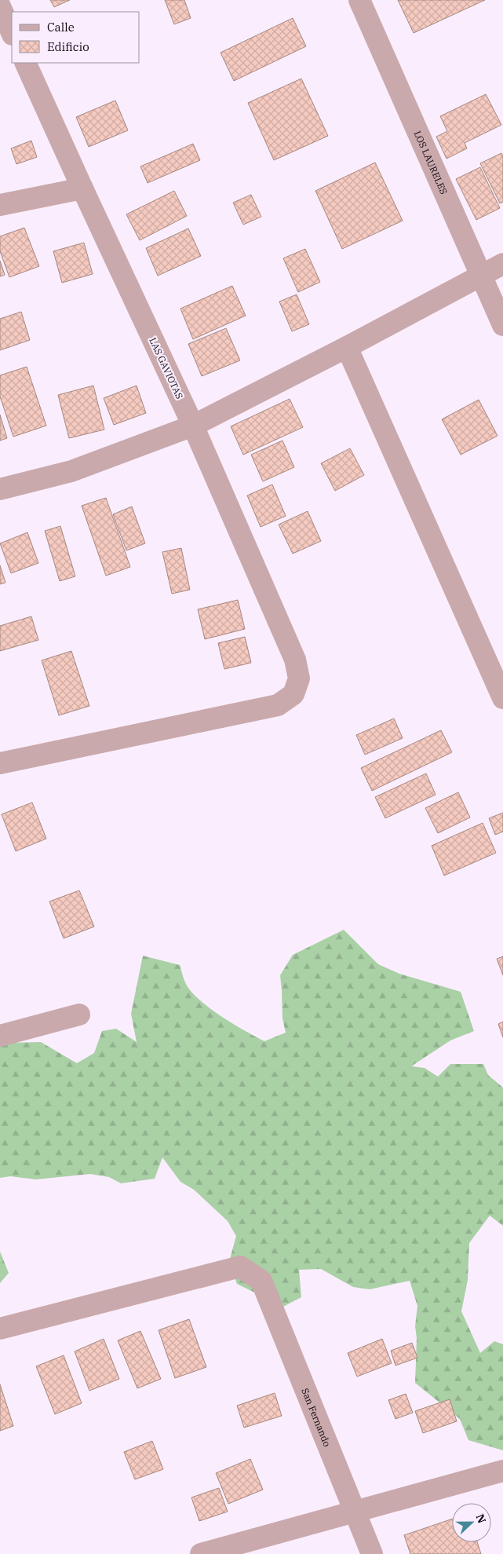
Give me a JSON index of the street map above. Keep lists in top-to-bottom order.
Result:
{
  "streets": {
    "street": ["LOS LAURELES", "LAS GAVIOTAS", "San Fernando"]
  },
  "legend": ["Calle", "Edificio"],
  "north": "right"
}
